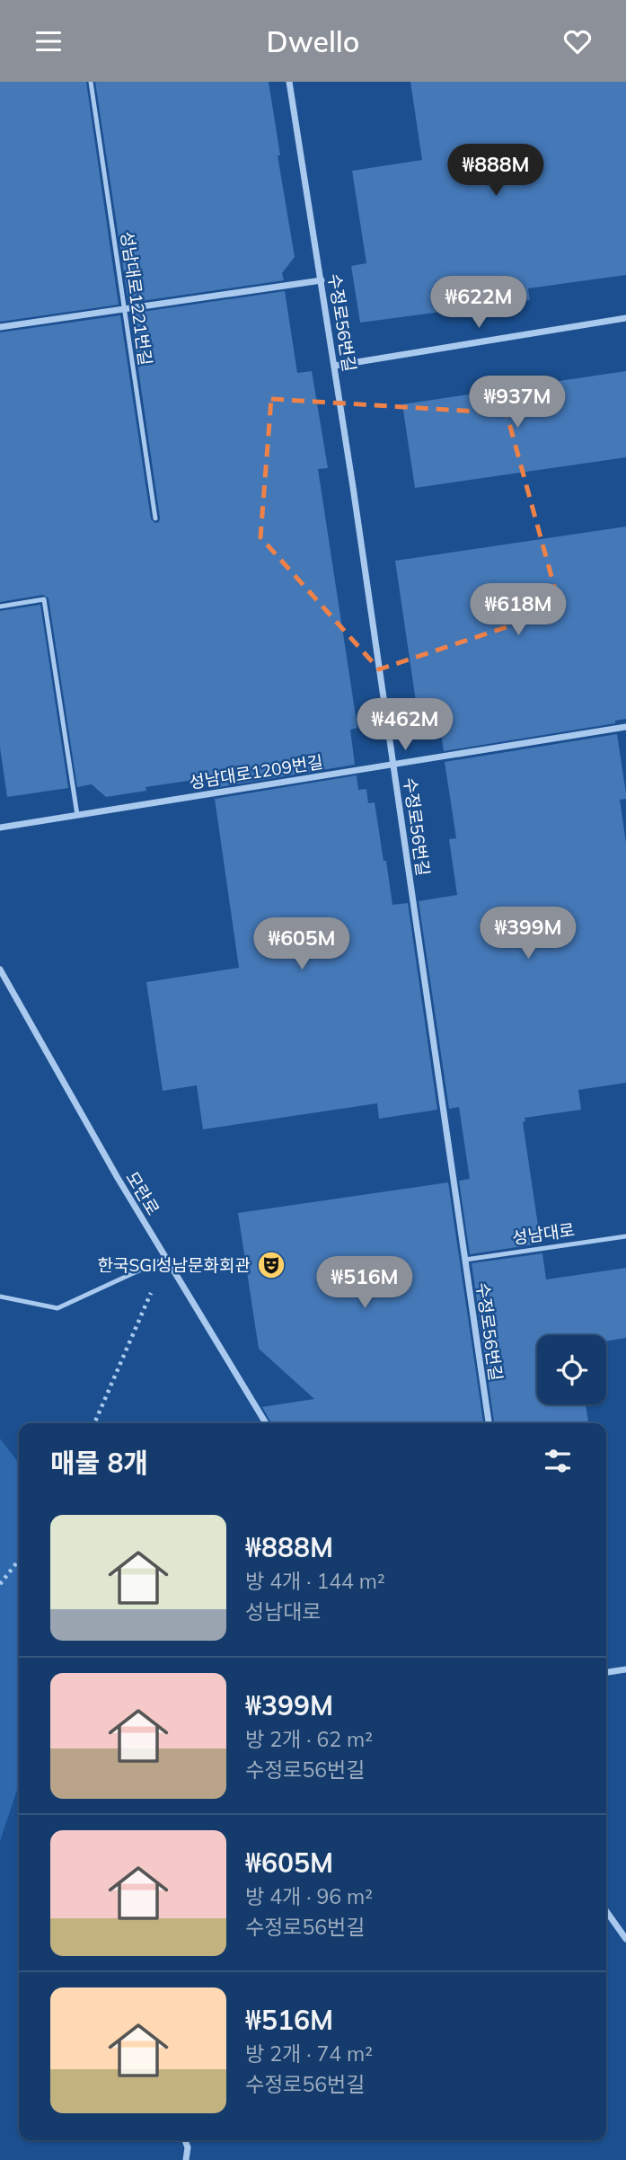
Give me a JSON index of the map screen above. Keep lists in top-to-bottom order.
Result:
{
  "streets": {
    "street": ["수정로56번길", "성남대로1209번길", "모란로"],
    "lane": ["성남대로1221번길", "성남대로"]
  },
  "crossings": [
    ["수정로56번길", "성남대로1209번길"],
    ["수정로56번길", "성남대로"]
  ],
  "places": {
    "theatre": ["한국SGI성남문화회관"]
  },
  "page": {
    "header": "Dwello",
    "price": [
      "₩888M",
      "₩622M",
      "₩937M",
      "₩618M",
      "₩462M",
      "₩399M",
      "₩605M",
      "₩516M"
    ],
    "heading": "매물 8개",
    "list": [
      {
        "name": "₩888M",
        "note": "방 4개 · 144 m² · 성남대로"
      },
      {
        "name": "₩399M",
        "note": "방 2개 · 62 m² · 수정로56번길"
      },
      {
        "name": "₩605M",
        "note": "방 4개 · 96 m² · 수정로56번길"
      },
      {
        "name": "₩516M",
        "note": "방 2개 · 74 m² · 수정로56번길"
      }
    ]
  }
}
